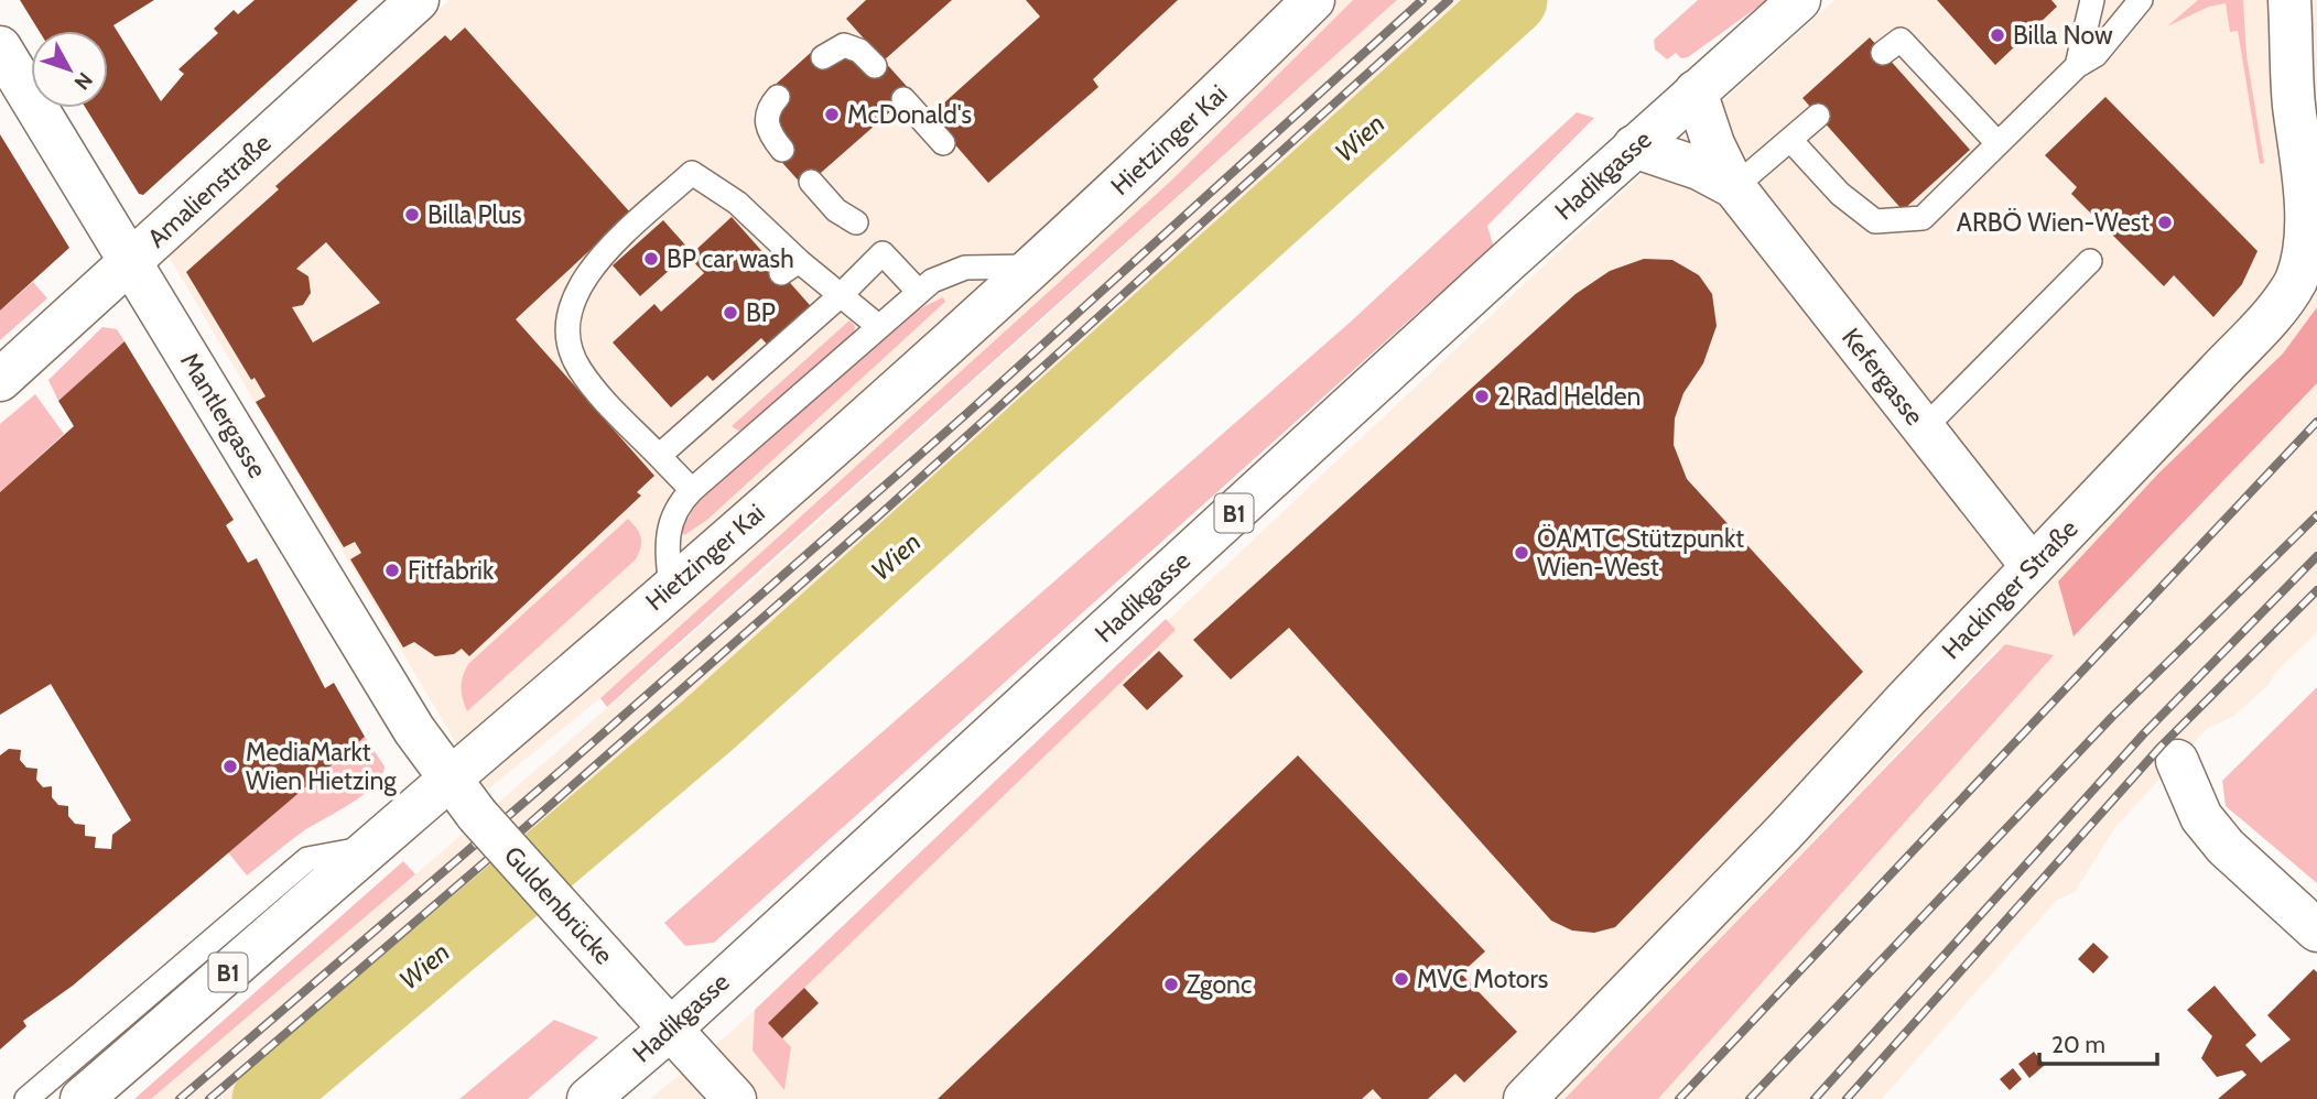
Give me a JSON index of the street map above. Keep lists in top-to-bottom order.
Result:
{
  "streets": {
    "street": [
      "Hietzinger Kai",
      "Hadikgasse",
      "Amalienstraße",
      "Kefergasse",
      "Mantlergasse",
      "B1",
      "Hackinger Straße",
      "Guldenbrücke"
    ]
  },
  "crossings": [
    ["Hietzinger Kai", "Mantlergasse"],
    ["Hietzinger Kai", "Guldenbrücke"],
    ["Hadikgasse", "Kefergasse"],
    ["Hadikgasse", "Guldenbrücke"],
    ["Amalienstraße", "Mantlergasse"],
    ["Kefergasse", "Hackinger Straße"],
    ["Mantlergasse", "Guldenbrücke"]
  ],
  "water": ["Wien"],
  "places": [
    "Billa Now",
    "McDonald's",
    "Billa Plus",
    "ARBÖ Wien-West",
    "BP car wash",
    "BP",
    "2 Rad Helden",
    "ÖAMTC Stützpunkt Wien-West",
    "Fitfabrik",
    "MediaMarkt Wien Hietzing",
    "MVC Motors",
    "Zgonc"
  ],
  "scale_bar": "20 m",
  "north": "bottom right"
}
